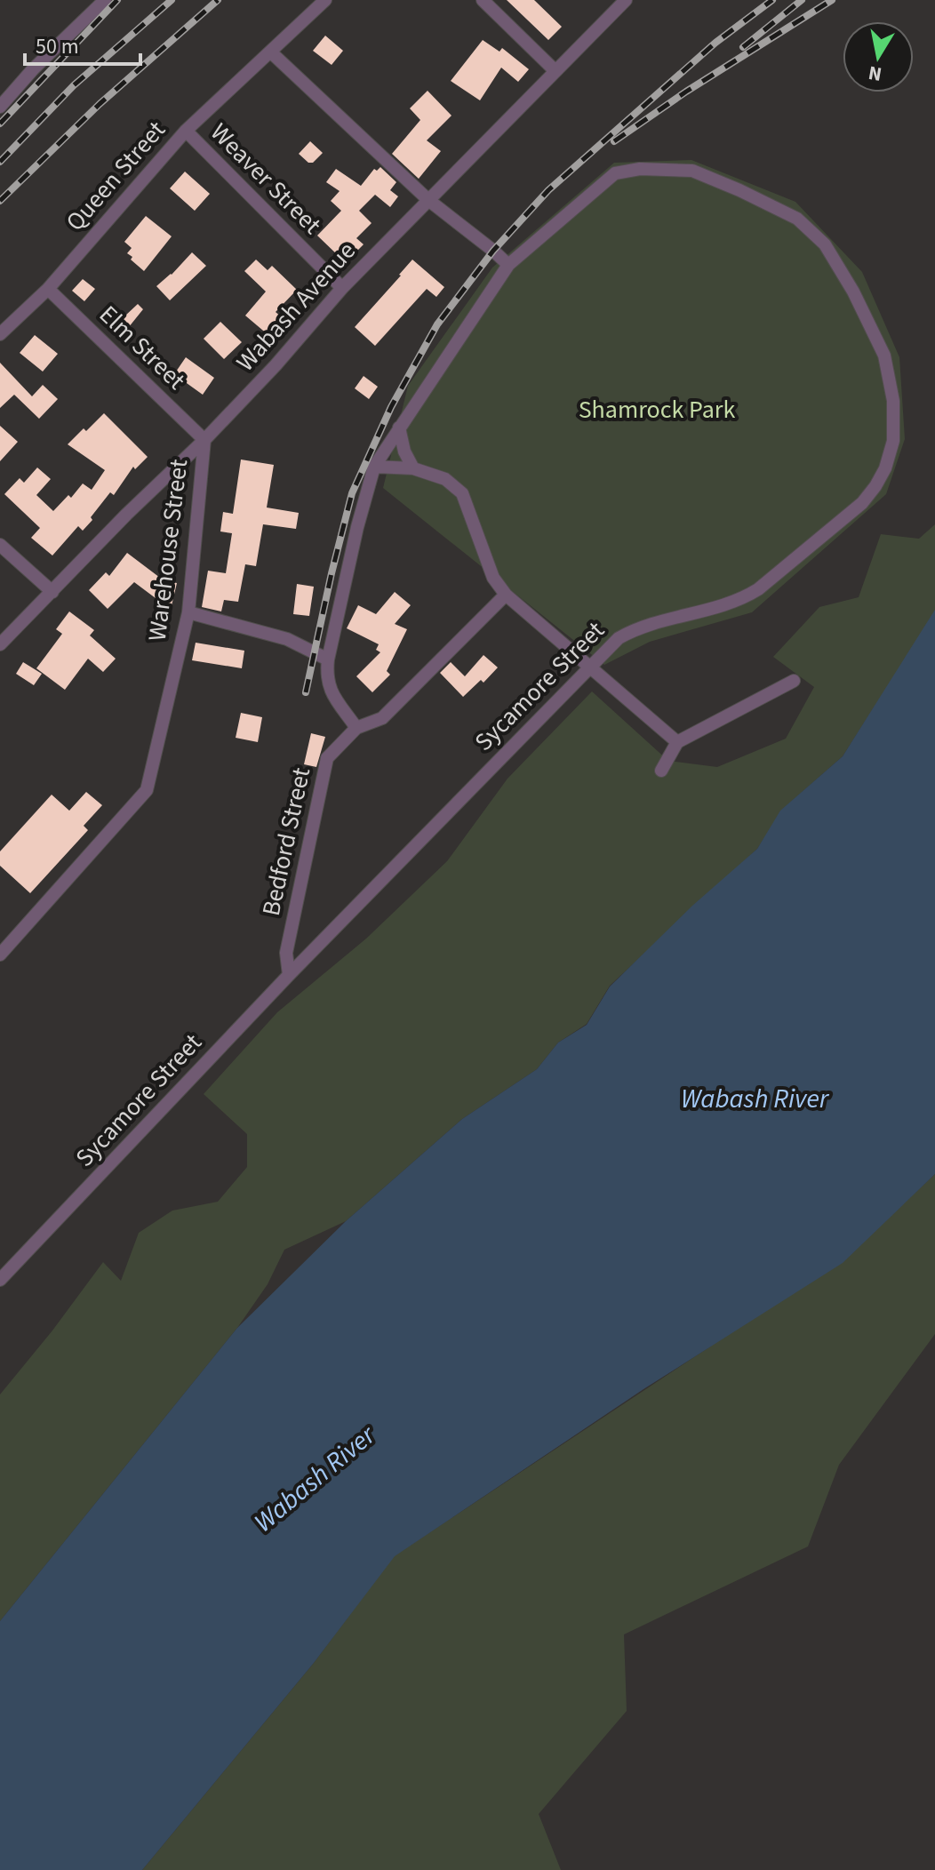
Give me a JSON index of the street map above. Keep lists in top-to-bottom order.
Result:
{
  "streets": {
    "street": [
      "Queen Street",
      "Weaver Street",
      "Wabash Avenue",
      "Elm Street",
      "Warehouse Street",
      "Sycamore Street",
      "Bedford Street"
    ]
  },
  "crossings": [
    ["Queen Street", "Weaver Street"],
    ["Queen Street", "Elm Street"],
    ["Weaver Street", "Wabash Avenue"],
    ["Wabash Avenue", "Elm Street"],
    ["Wabash Avenue", "Warehouse Street"],
    ["Elm Street", "Warehouse Street"],
    ["Sycamore Street", "Bedford Street"]
  ],
  "water": ["Wabash River"],
  "parks": ["Shamrock Park"],
  "scale_bar": "50 m",
  "north": "bottom"
}
